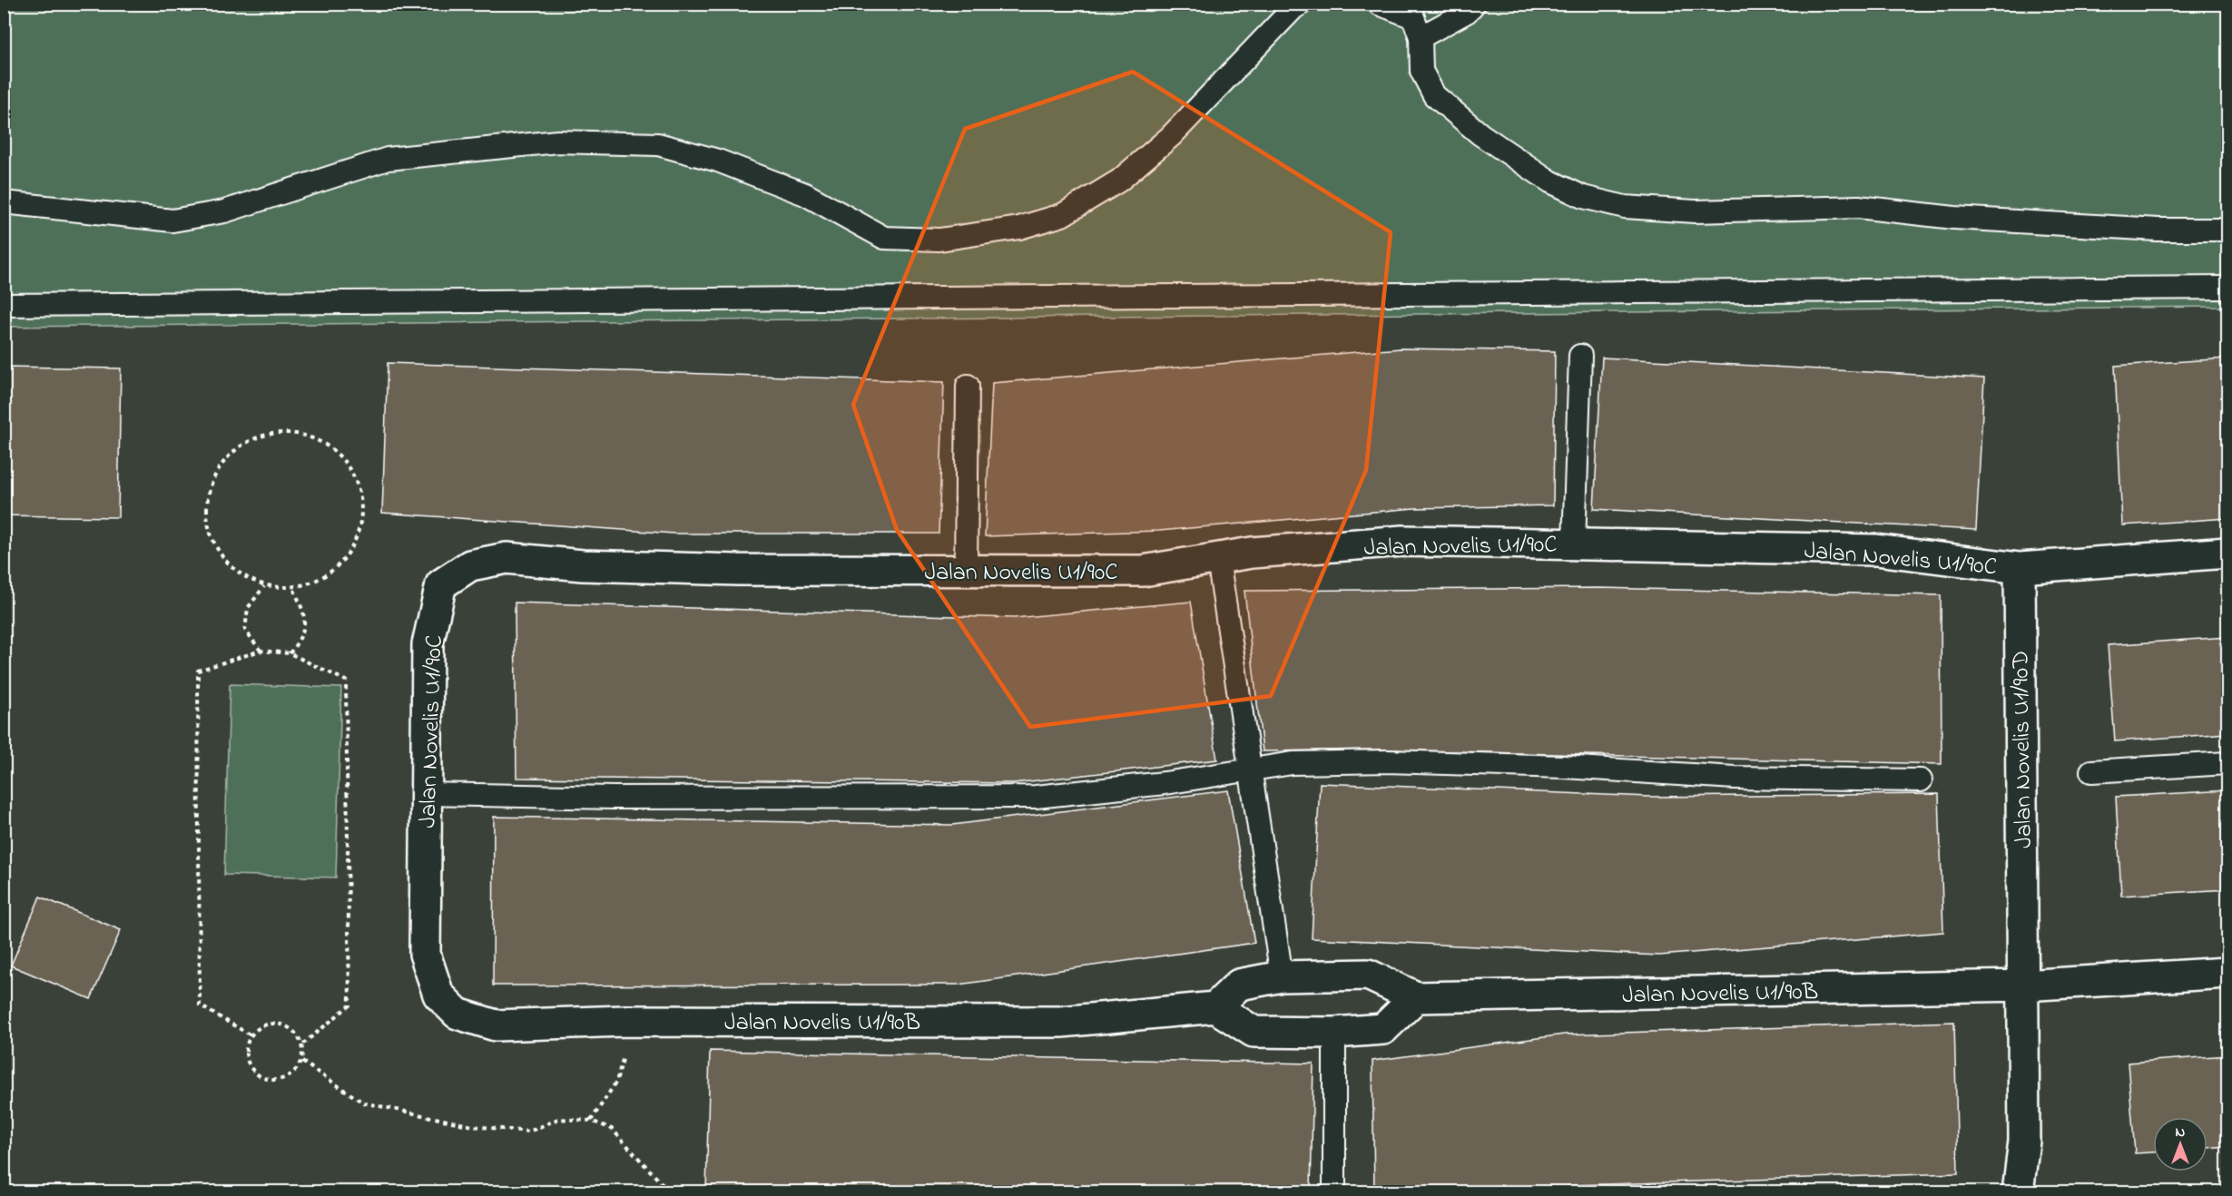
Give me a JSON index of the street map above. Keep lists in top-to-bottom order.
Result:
{
  "streets": {
    "street": ["Jalan Novelis U1/90C", "Jalan Novelis U1/90D", "Jalan Novelis U1/90B"]
  },
  "crossings": [
    ["Jalan Novelis U1/90C", "Jalan Novelis U1/90D"],
    ["Jalan Novelis U1/90C", "Jalan Novelis U1/90B"],
    ["Jalan Novelis U1/90D", "Jalan Novelis U1/90B"]
  ],
  "north": "top"
}
